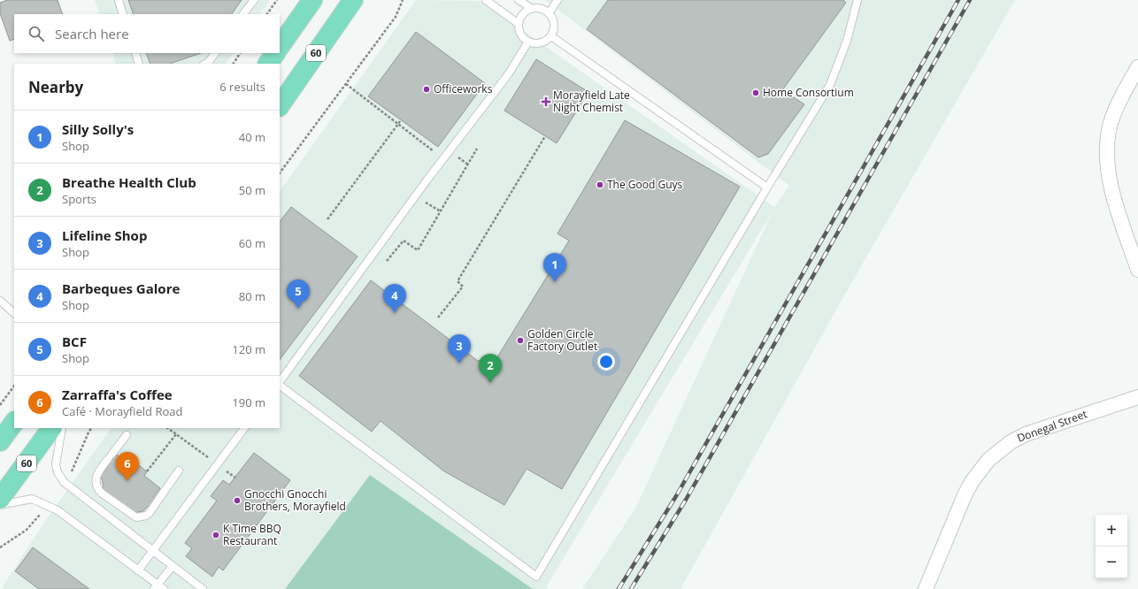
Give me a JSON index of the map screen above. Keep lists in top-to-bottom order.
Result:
{
  "streets": {
    "main road": ["60"],
    "street": ["Donegal Street"]
  },
  "places": {
    "other": [
      "Officeworks",
      "Home Consortium",
      "The Good Guys",
      "Golden Circle Factory Outlet",
      "Gnocchi Gnocchi Brothers, Morayfield",
      "K Time BBQ Restaurant"
    ],
    "health": ["Morayfield Late Night Chemist"]
  },
  "page": {
    "search": "Search here",
    "heading": ["Nearby", "6 results"],
    "list": [
      {
        "mark": "1",
        "name": "Silly Solly's",
        "note": "Shop",
        "value": "40 m"
      },
      {
        "mark": "2",
        "name": "Breathe Health Club",
        "note": "Sports",
        "value": "50 m"
      },
      {
        "mark": "3",
        "name": "Lifeline Shop",
        "note": "Shop",
        "value": "60 m"
      },
      {
        "mark": "4",
        "name": "Barbeques Galore",
        "note": "Shop",
        "value": "80 m"
      },
      {
        "mark": "5",
        "name": "BCF",
        "note": "Shop",
        "value": "120 m"
      },
      {
        "mark": "6",
        "name": "Zarraffa's Coffee",
        "note": "Café · Morayfield Road",
        "value": "190 m"
      }
    ],
    "pins": [
      "1",
      "5",
      "4",
      "3",
      "2",
      "6"
    ],
    "map_buttons": ["+", "−"]
  }
}
